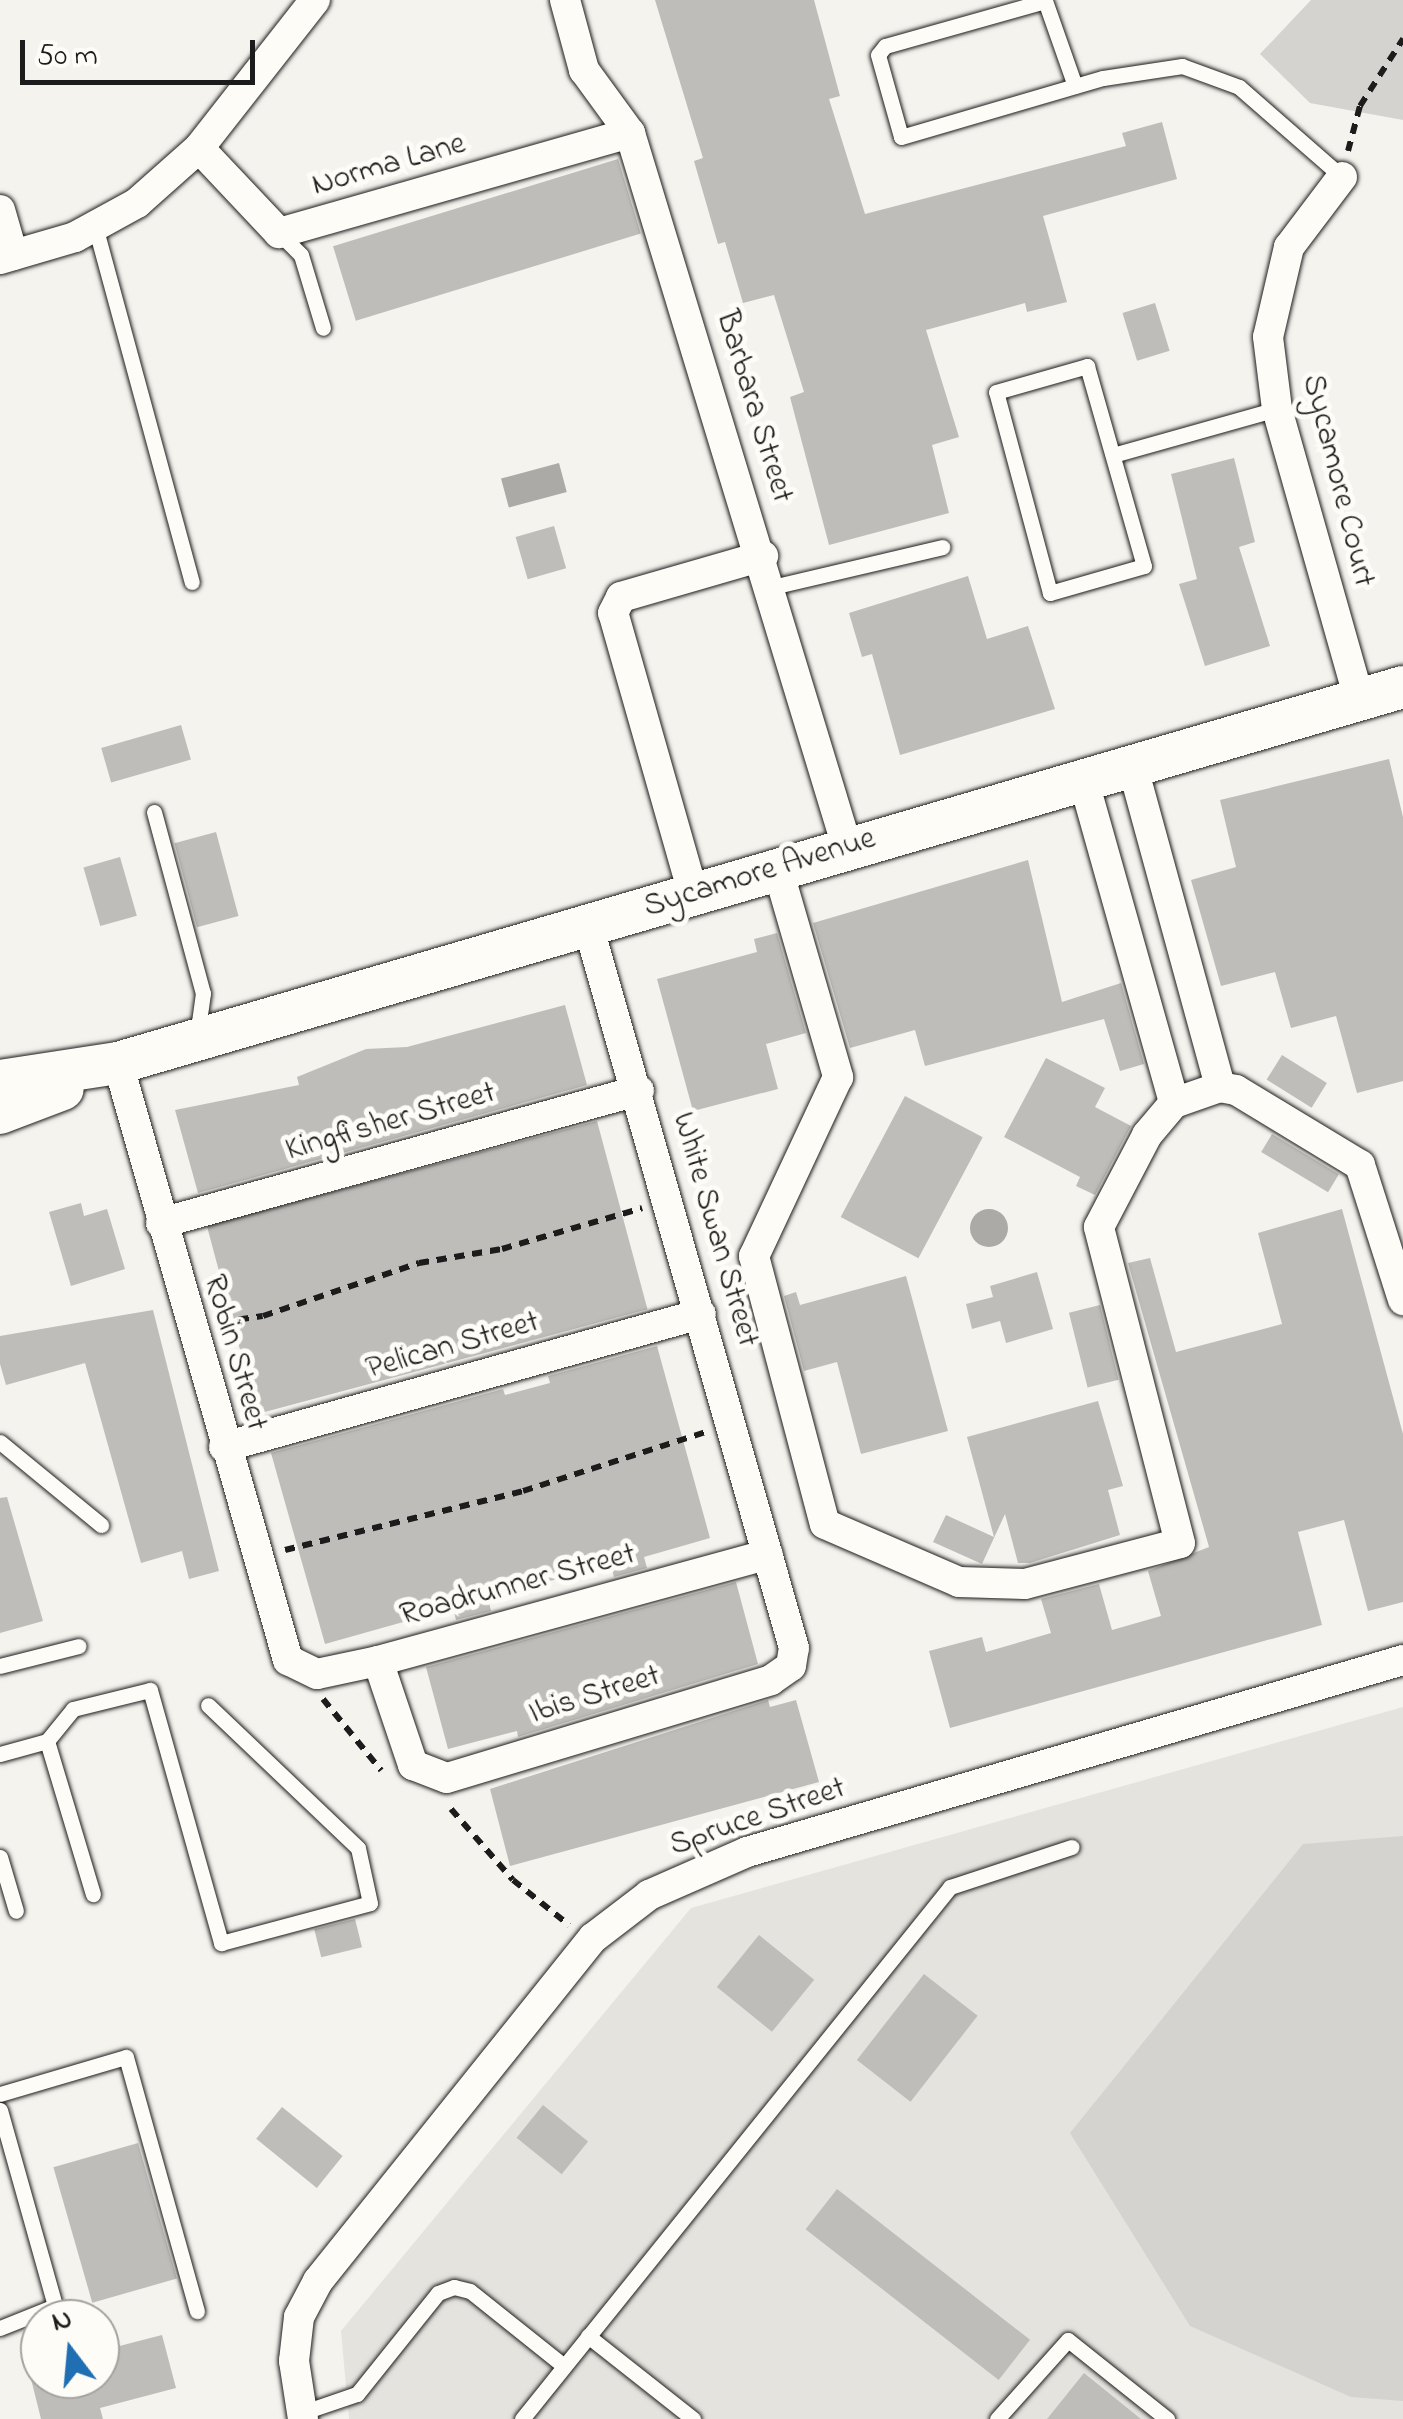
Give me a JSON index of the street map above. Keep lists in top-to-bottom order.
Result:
{
  "streets": {
    "street": [
      "Norma Lane",
      "Barbara Street",
      "Sycamore Court",
      "Sycamore Avenue",
      "Kingfisher Street",
      "White Swan Street",
      "Pelican Street",
      "Robin Street",
      "Roadrunner Street",
      "Ibis Street",
      "Spruce Street"
    ]
  },
  "crossings": [
    ["Norma Lane", "Barbara Street"],
    ["Barbara Street", "Sycamore Avenue"],
    ["Sycamore Court", "Sycamore Avenue"],
    ["Sycamore Avenue", "White Swan Street"],
    ["Sycamore Avenue", "Robin Street"],
    ["Kingfisher Street", "White Swan Street"],
    ["Kingfisher Street", "Robin Street"],
    ["White Swan Street", "Pelican Street"],
    ["White Swan Street", "Roadrunner Street"],
    ["White Swan Street", "Ibis Street"],
    ["Pelican Street", "Robin Street"],
    ["Robin Street", "Roadrunner Street"],
    ["Roadrunner Street", "Ibis Street"]
  ],
  "scale_bar": "50 m",
  "north": "top"
}
